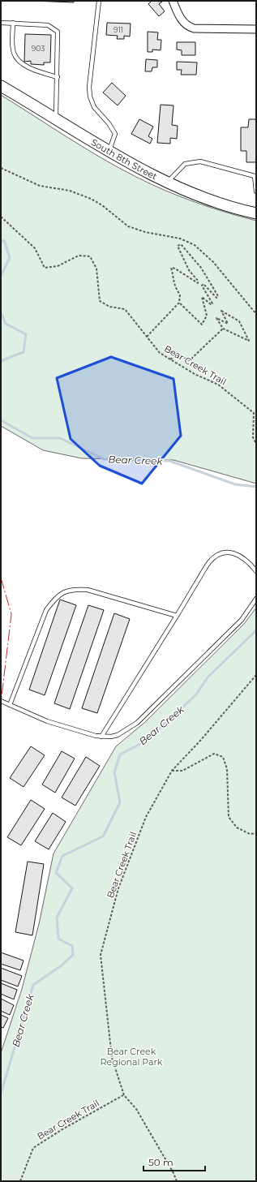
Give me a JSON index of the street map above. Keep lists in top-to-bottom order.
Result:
{
  "streets": {
    "main road": ["South 8th Street"],
    "path": ["Bear Creek Trail"]
  },
  "water": ["Bear Creek"],
  "parks": ["Bear Creek Regional Park"],
  "house_numbers": ["911", "903"],
  "scale_bar": "50 m"
}
